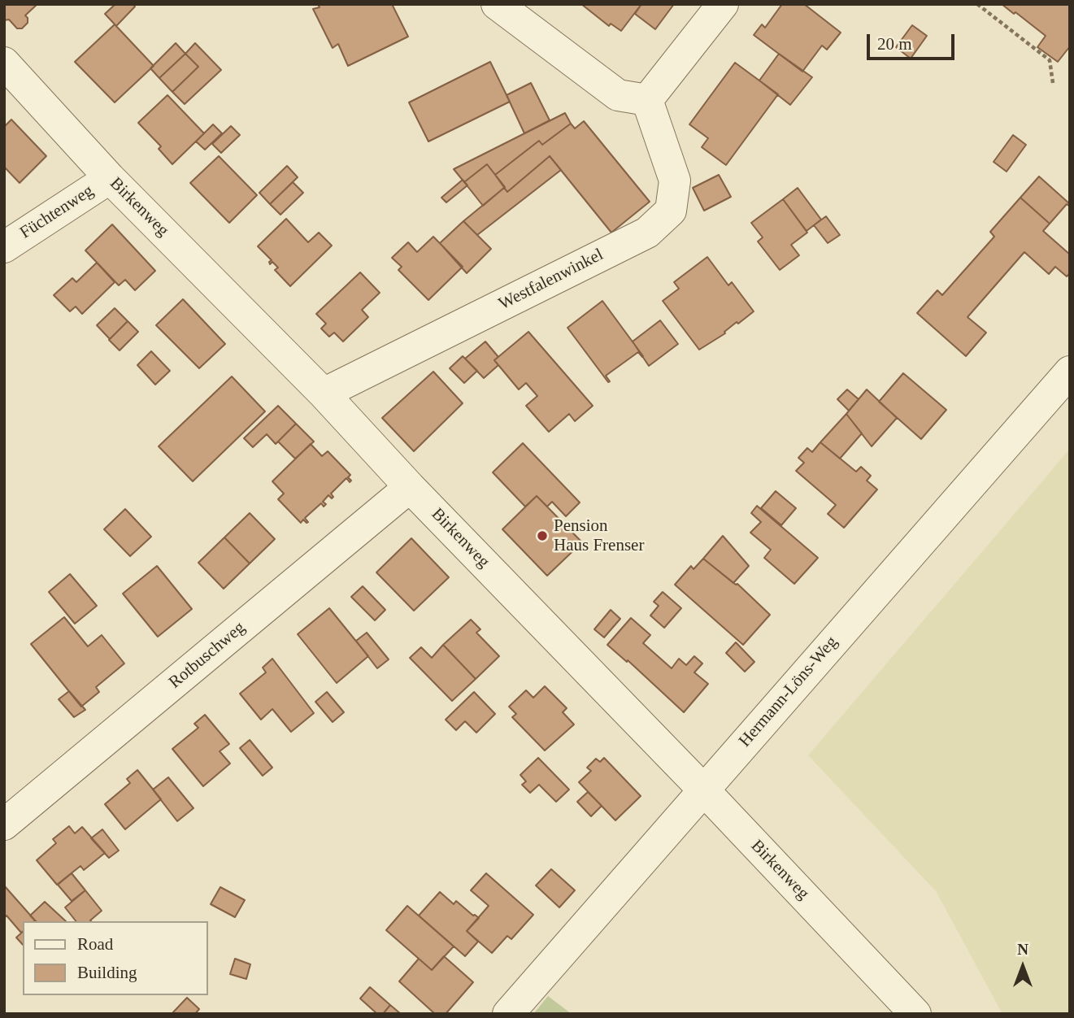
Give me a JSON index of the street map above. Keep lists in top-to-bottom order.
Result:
{
  "streets": {
    "street": [
      "Birkenweg",
      "Füchtenweg",
      "Westfalenwinkel",
      "Rotbuschweg",
      "Hermann-Löns-Weg"
    ]
  },
  "crossings": [
    ["Birkenweg", "Füchtenweg"],
    ["Birkenweg", "Westfalenwinkel"],
    ["Birkenweg", "Rotbuschweg"],
    ["Birkenweg", "Hermann-Löns-Weg"]
  ],
  "places": ["Pension Haus Frenser"],
  "legend": ["Road", "Building"],
  "scale_bar": "20 m",
  "north": "top"
}
